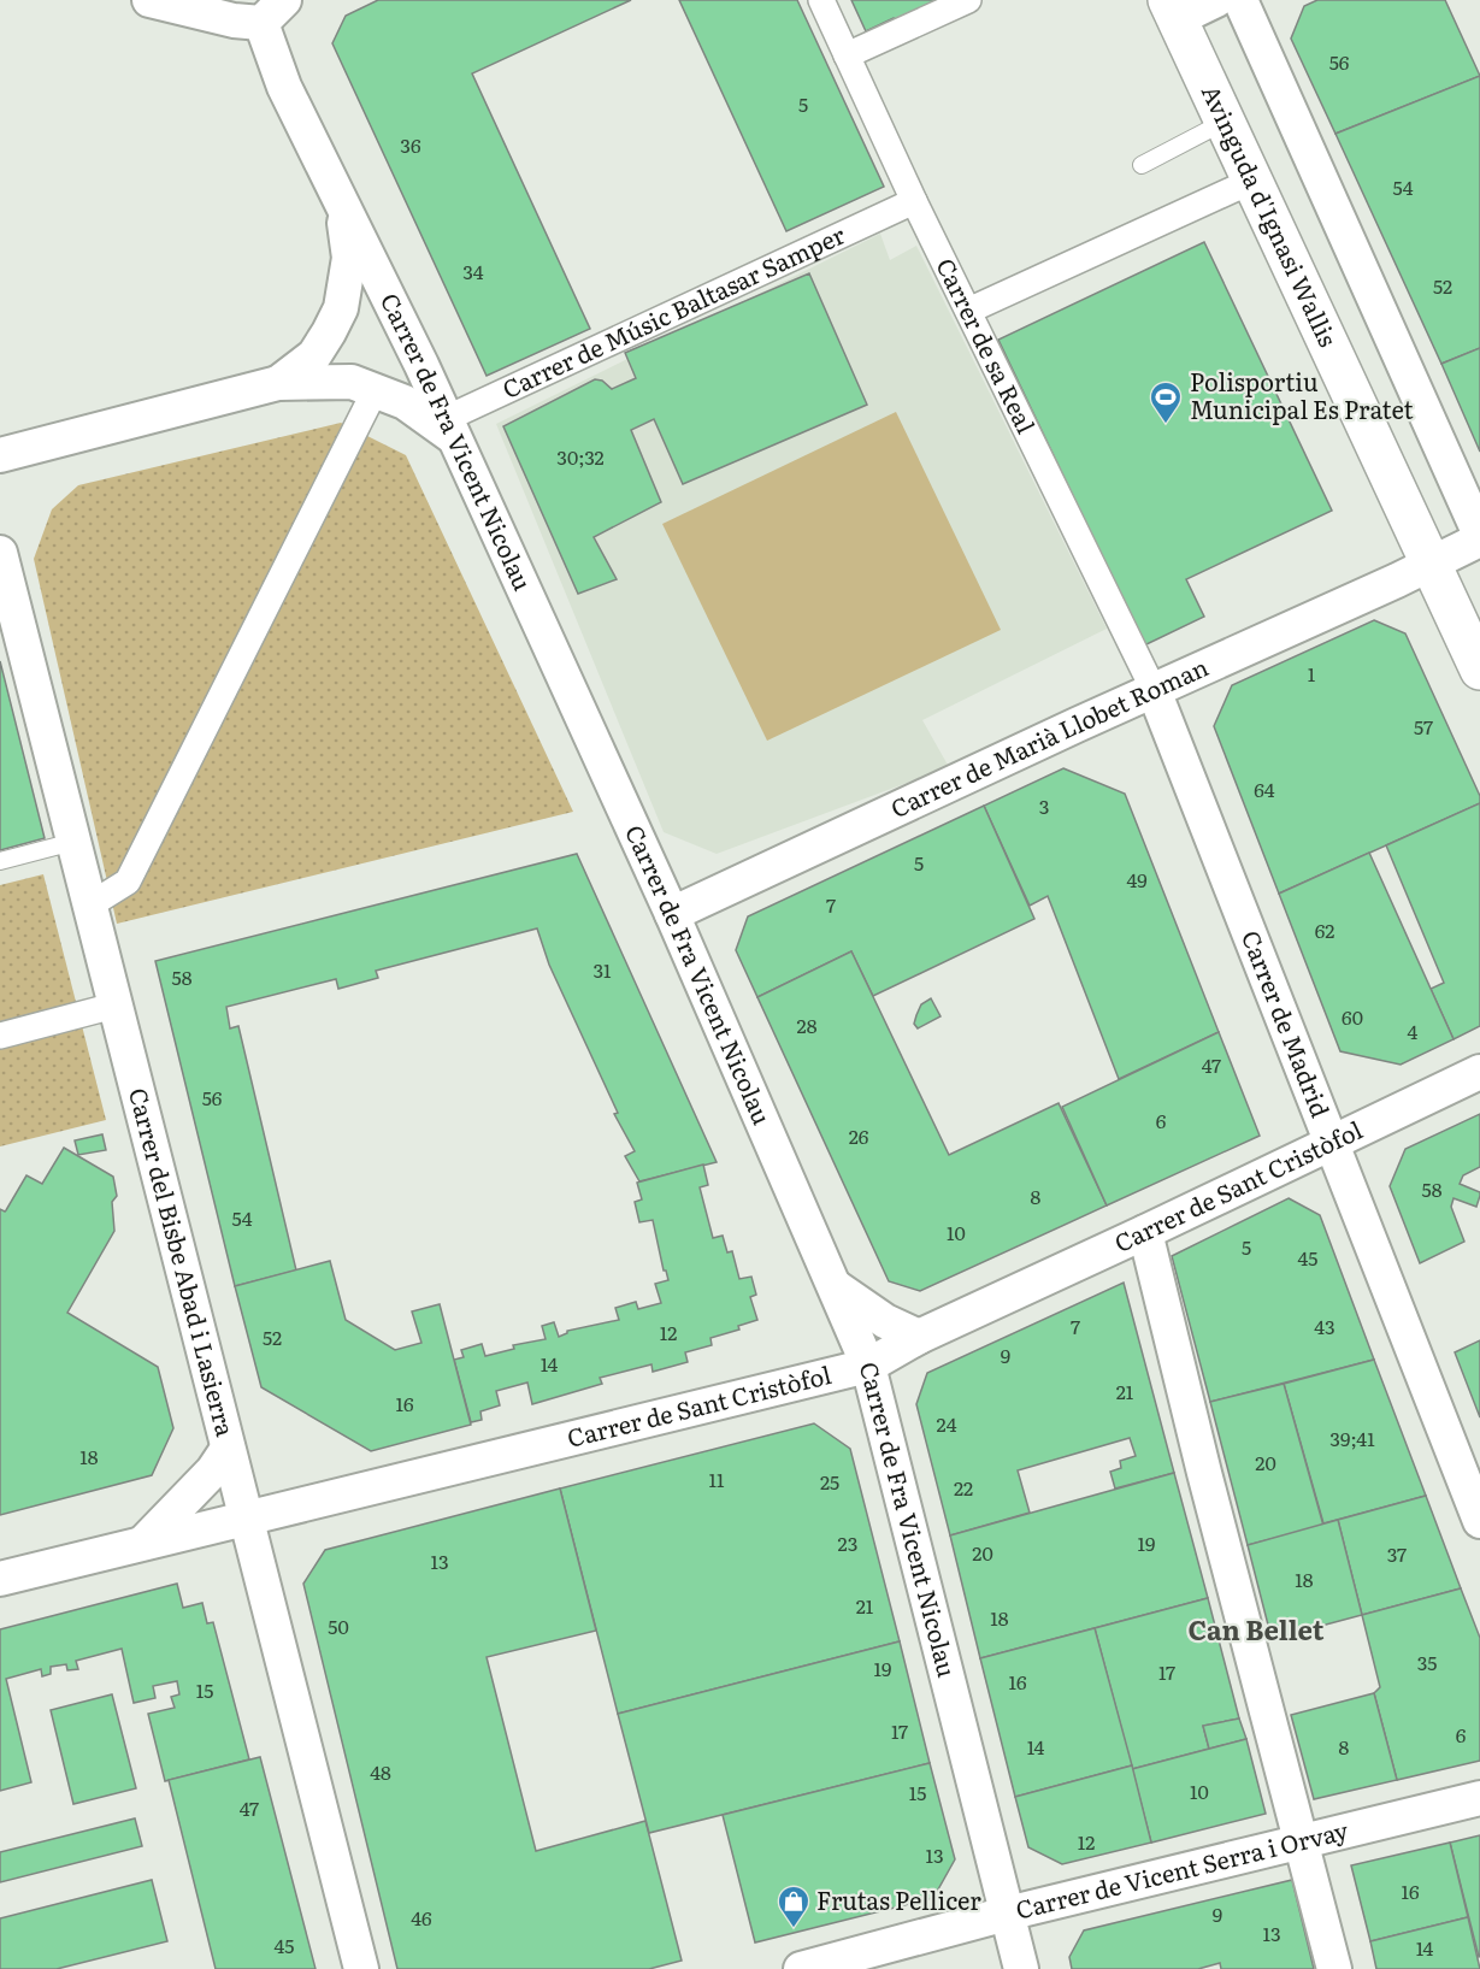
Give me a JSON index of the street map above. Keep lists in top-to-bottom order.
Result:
{
  "streets": {
    "street": [
      "Avinguda d'Ignasi Wallis",
      "Carrer de Músic Baltasar Samper",
      "Carrer de sa Real",
      "Carrer de Fra Vicent Nicolau",
      "Carrer de Marià Llobet Roman",
      "Carrer de Madrid",
      "Carrer de Sant Cristòfol",
      "Carrer del Bisbe Abad i Lasierra",
      "Carrer de Vicent Serra i Orvay"
    ]
  },
  "crossings": [
    ["Avinguda d'Ignasi Wallis", "Carrer de Marià Llobet Roman"],
    ["Carrer de Músic Baltasar Samper", "Carrer de sa Real"],
    ["Carrer de Músic Baltasar Samper", "Carrer de Fra Vicent Nicolau"],
    ["Carrer de sa Real", "Carrer de Marià Llobet Roman"],
    ["Carrer de sa Real", "Carrer de Madrid"],
    ["Carrer de Fra Vicent Nicolau", "Carrer de Marià Llobet Roman"],
    ["Carrer de Fra Vicent Nicolau", "Carrer de Sant Cristòfol"],
    ["Carrer de Fra Vicent Nicolau", "Carrer de Vicent Serra i Orvay"],
    ["Carrer de Marià Llobet Roman", "Carrer de Madrid"],
    ["Carrer de Madrid", "Carrer de Sant Cristòfol"],
    ["Carrer de Sant Cristòfol", "Carrer del Bisbe Abad i Lasierra"]
  ],
  "districts": ["Can Bellet"],
  "places": {
    "sports": ["Polisportiu Municipal Es Pratet"],
    "shop": ["Frutas Pellicer"]
  },
  "house_numbers": [
    "56",
    "5",
    "36",
    "54",
    "34",
    "52",
    "30;32",
    "1",
    "57",
    "64",
    "3",
    "5",
    "49",
    "7",
    "62",
    "31",
    "58",
    "60",
    "28",
    "4",
    "47",
    "56",
    "6",
    "26",
    "58",
    "8",
    "54",
    "10",
    "5",
    "45",
    "7",
    "43",
    "12",
    "52",
    "9",
    "14",
    "21",
    "16",
    "24",
    "39;41",
    "18",
    "20",
    "11",
    "25",
    "22",
    "23",
    "19",
    "20",
    "37",
    "13",
    "18",
    "21",
    "18",
    "50",
    "35",
    "19",
    "17",
    "16",
    "15",
    "17",
    "6",
    "14",
    "8",
    "48",
    "10",
    "15",
    "47",
    "12",
    "13",
    "16",
    "9",
    "46",
    "13",
    "45",
    "14"
  ]
}
